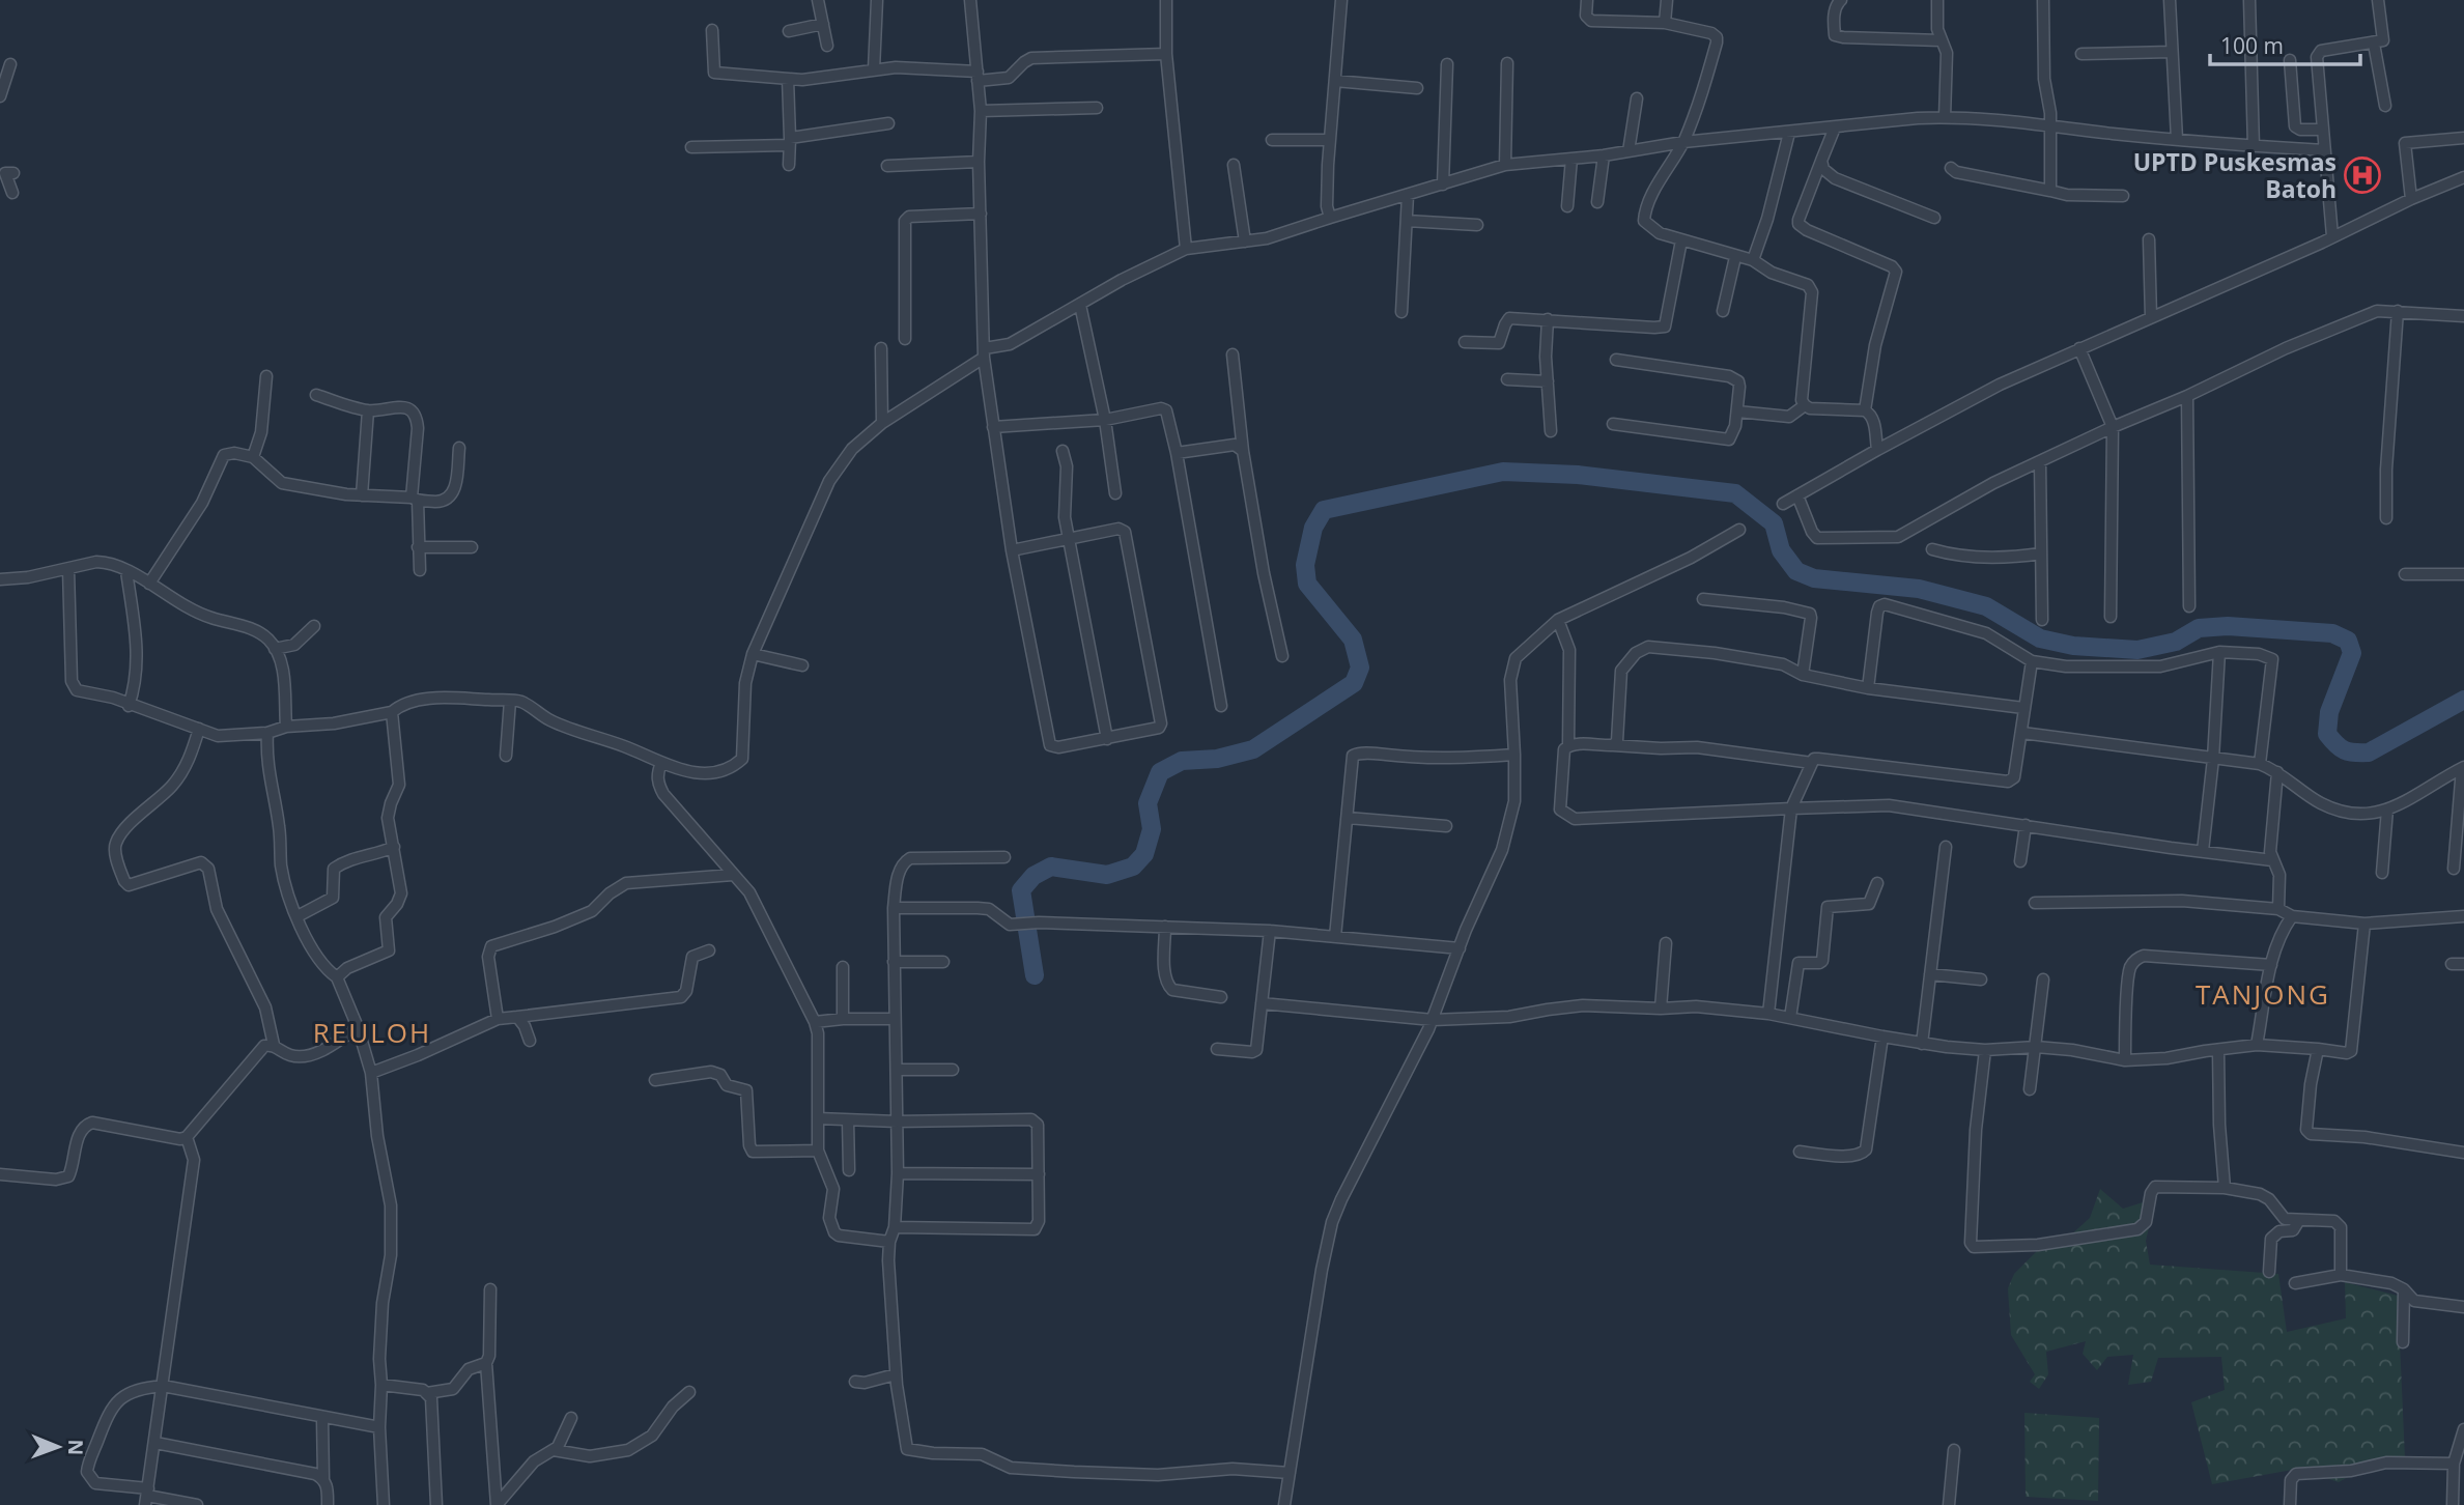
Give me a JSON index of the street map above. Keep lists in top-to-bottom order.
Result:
{
  "districts": ["TANJONG", "REULOH"],
  "places": {
    "hospital": ["UPTD Puskesmas Batoh"]
  },
  "scale_bar": "100 m",
  "north": "right"
}
